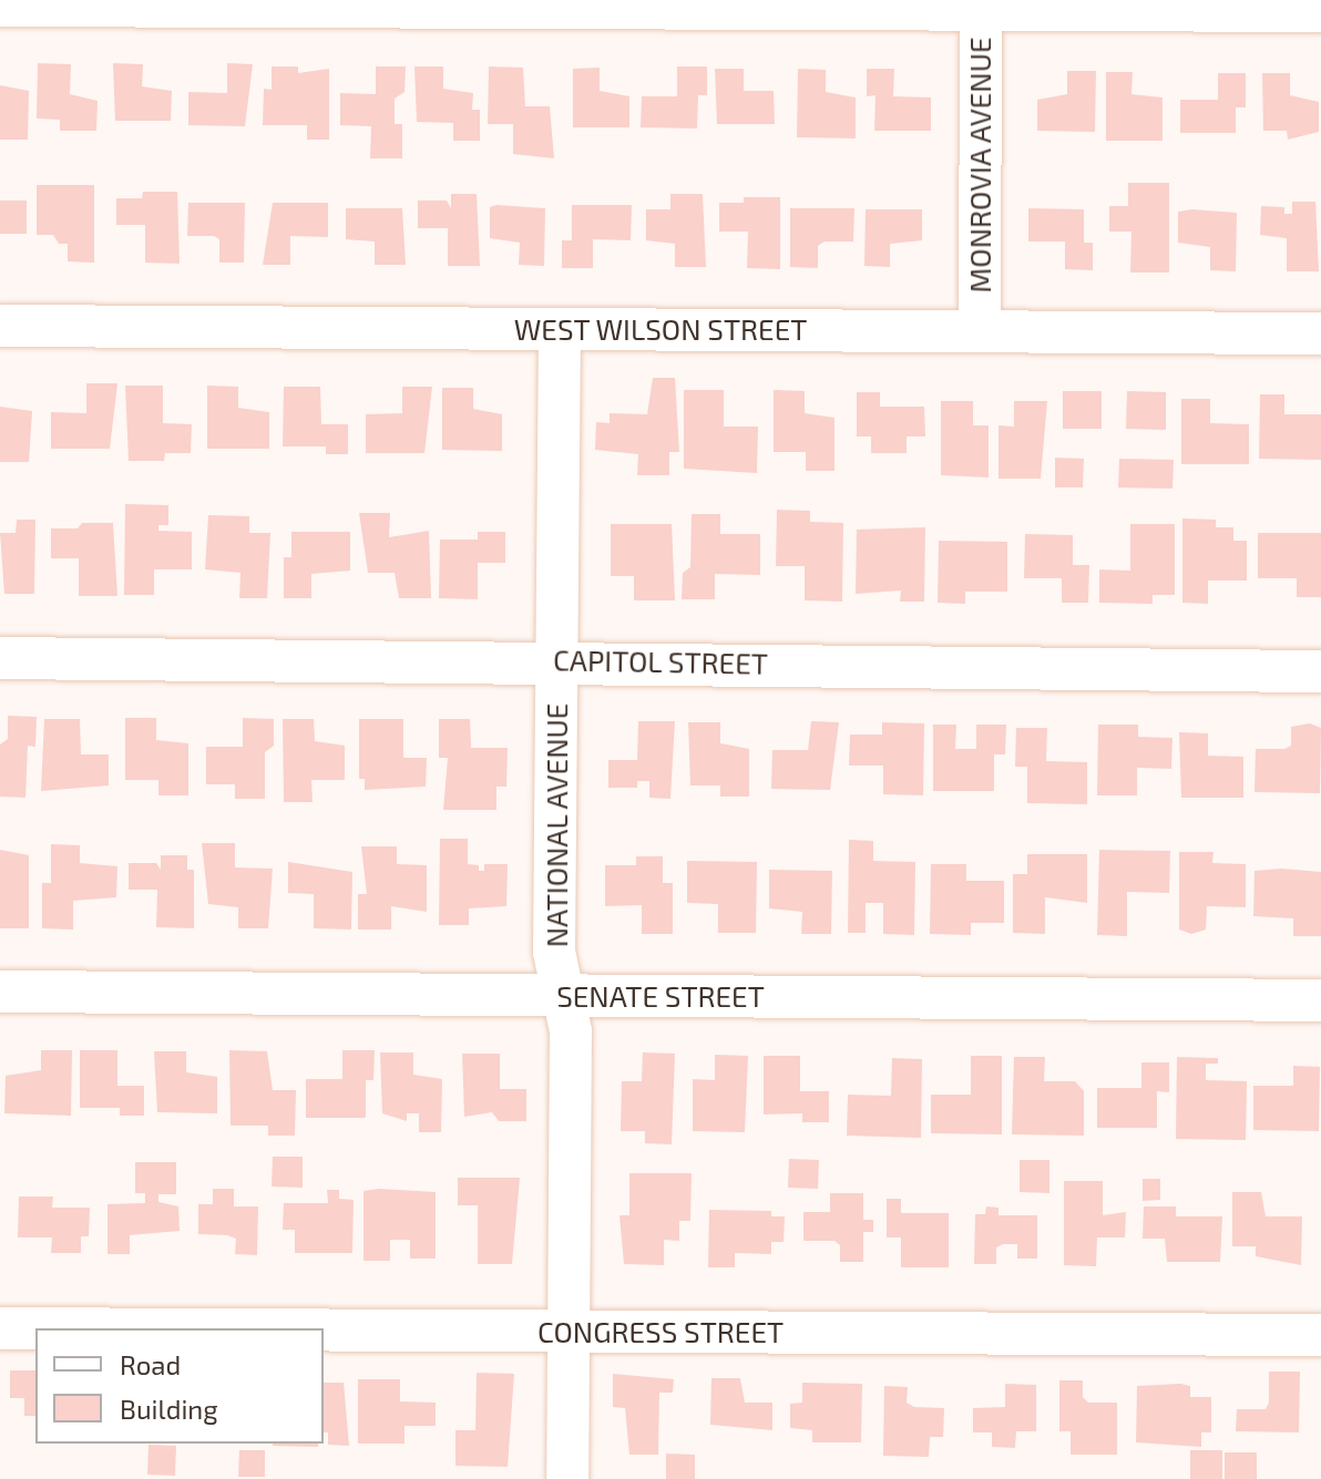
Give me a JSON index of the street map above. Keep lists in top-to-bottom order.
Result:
{
  "streets": {
    "street": [
      "MONROVIA AVENUE",
      "WEST WILSON STREET",
      "CAPITOL STREET",
      "NATIONAL AVENUE",
      "SENATE STREET",
      "CONGRESS STREET"
    ]
  },
  "crossings": [
    ["MONROVIA AVENUE", "WEST WILSON STREET"],
    ["WEST WILSON STREET", "NATIONAL AVENUE"],
    ["CAPITOL STREET", "NATIONAL AVENUE"],
    ["NATIONAL AVENUE", "SENATE STREET"],
    ["NATIONAL AVENUE", "CONGRESS STREET"]
  ],
  "legend": ["Road", "Building"]
}
